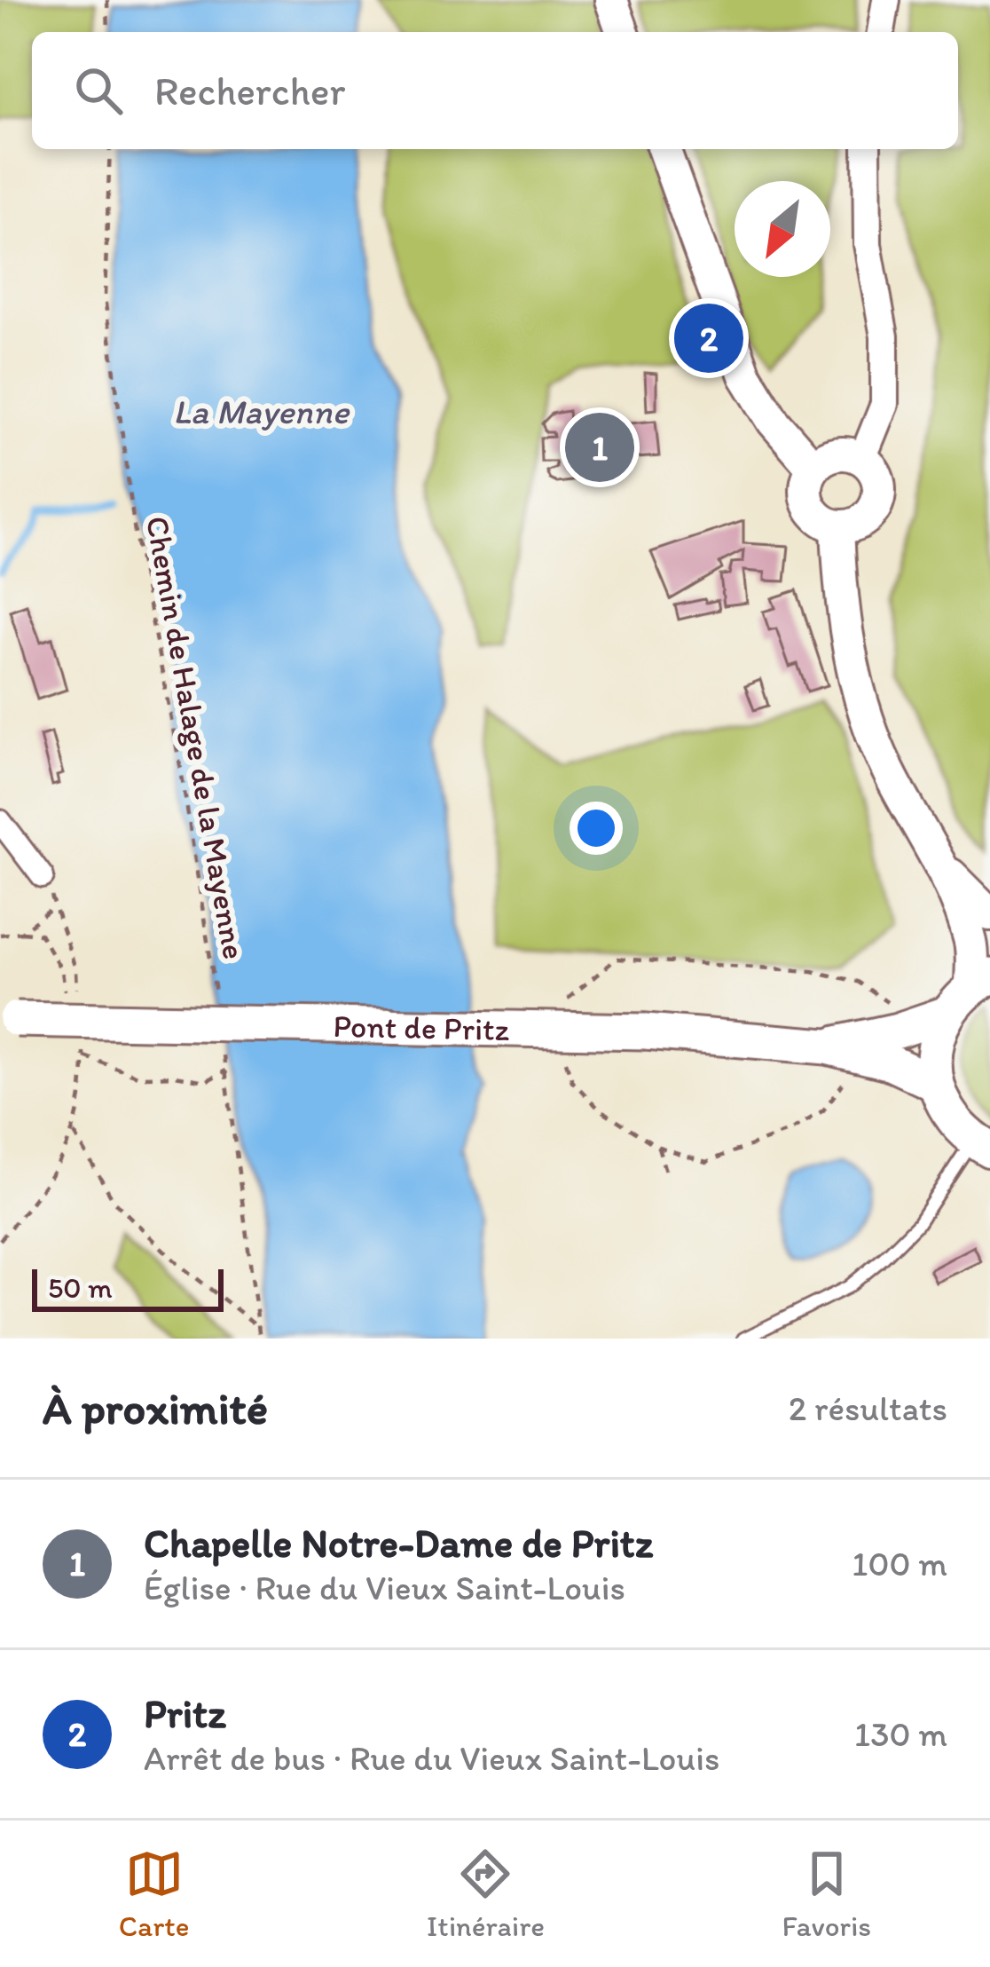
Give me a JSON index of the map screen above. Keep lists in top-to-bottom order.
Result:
{
  "streets": {
    "main road": ["Pont de Pritz"],
    "path": ["Chemin de Halage de la Mayenne"]
  },
  "water": ["La Mayenne"],
  "scale_bar": "50 m",
  "north": "bottom left",
  "page": {
    "search": "Rechercher",
    "pins": ["2", "1"],
    "scale": "50 m",
    "heading": ["À proximité", "2 résultats"],
    "list": [
      {
        "mark": "1",
        "name": "Chapelle Notre-Dame de Pritz",
        "note": "Église · Rue du Vieux Saint-Louis",
        "value": "100 m"
      },
      {
        "mark": "2",
        "name": "Pritz",
        "note": "Arrêt de bus · Rue du Vieux Saint-Louis",
        "value": "130 m"
      }
    ],
    "nav": ["Carte", "Itinéraire", "Favoris"]
  }
}
